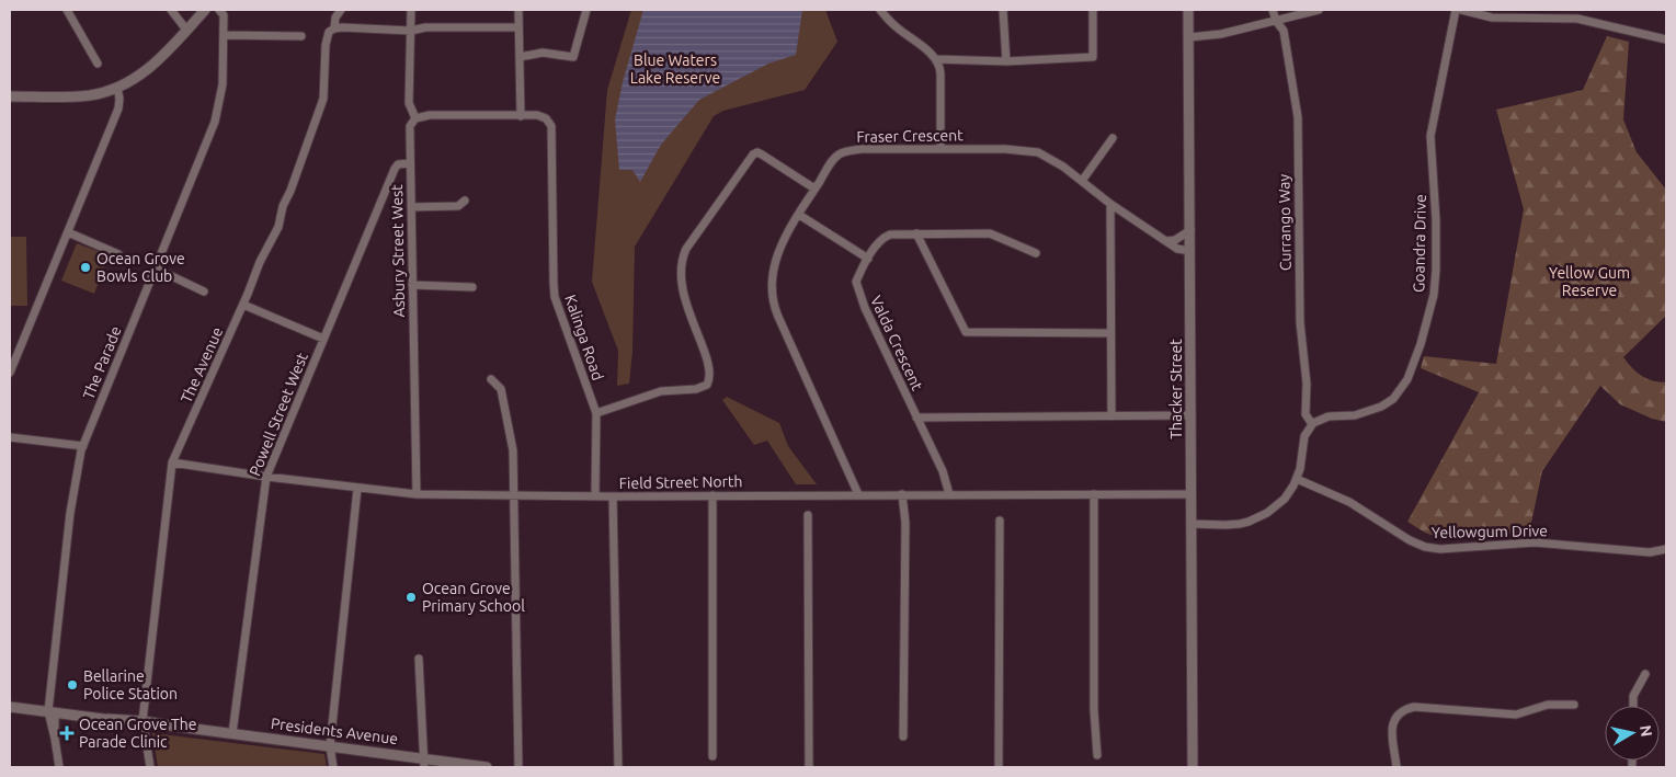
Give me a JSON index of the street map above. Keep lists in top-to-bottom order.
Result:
{
  "streets": {
    "street": [
      "Fraser Crescent",
      "Currango Way",
      "Goandra Drive",
      "Asbury Street West",
      "Kalinga Road",
      "Valda Crescent",
      "The Parade",
      "The Avenue",
      "Thacker Street",
      "Powell Street West",
      "Field Street North",
      "Yellowgum Drive",
      "Presidents Avenue"
    ]
  },
  "crossings": [
    ["Fraser Crescent", "Thacker Street"],
    ["Fraser Crescent", "Field Street North"],
    ["Currango Way", "Goandra Drive"],
    ["Asbury Street West", "Powell Street West"],
    ["Asbury Street West", "Field Street North"],
    ["Kalinga Road", "Field Street North"],
    ["Valda Crescent", "Field Street North"],
    ["The Parade", "Presidents Avenue"],
    ["The Avenue", "Field Street North"],
    ["The Avenue", "Presidents Avenue"],
    ["Thacker Street", "Field Street North"],
    ["Powell Street West", "Field Street North"],
    ["Powell Street West", "Presidents Avenue"]
  ],
  "parks": ["Blue Waters Lake Reserve", "Yellow Gum Reserve"],
  "places": {
    "other": ["Ocean Grove Bowls Club", "Ocean Grove Primary School", "Bellarine Police Station"],
    "health": ["Ocean Grove The Parade Clinic"]
  },
  "north": "right"
}
